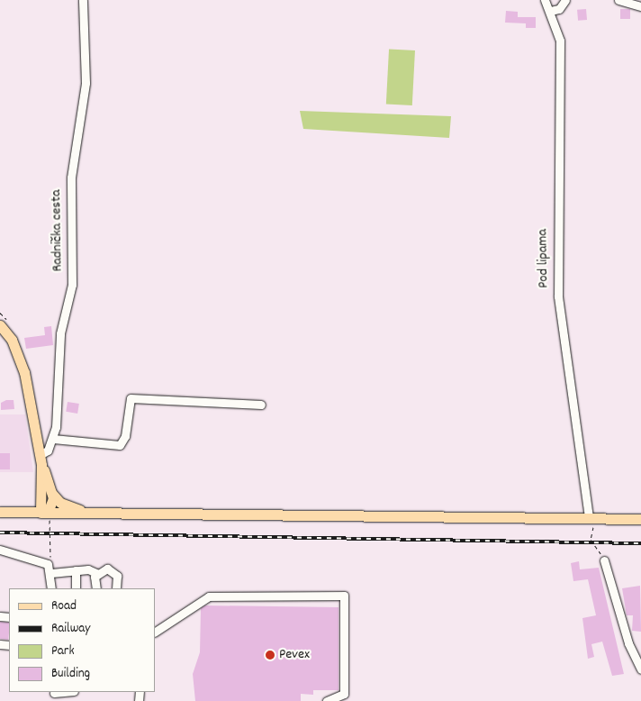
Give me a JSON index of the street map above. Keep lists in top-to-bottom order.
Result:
{
  "streets": {
    "street": ["Radnička cesta", "Pod lipama"]
  },
  "places": ["Pevex"],
  "legend": [
    "Road",
    "Railway",
    "Park",
    "Building"
  ]
}
